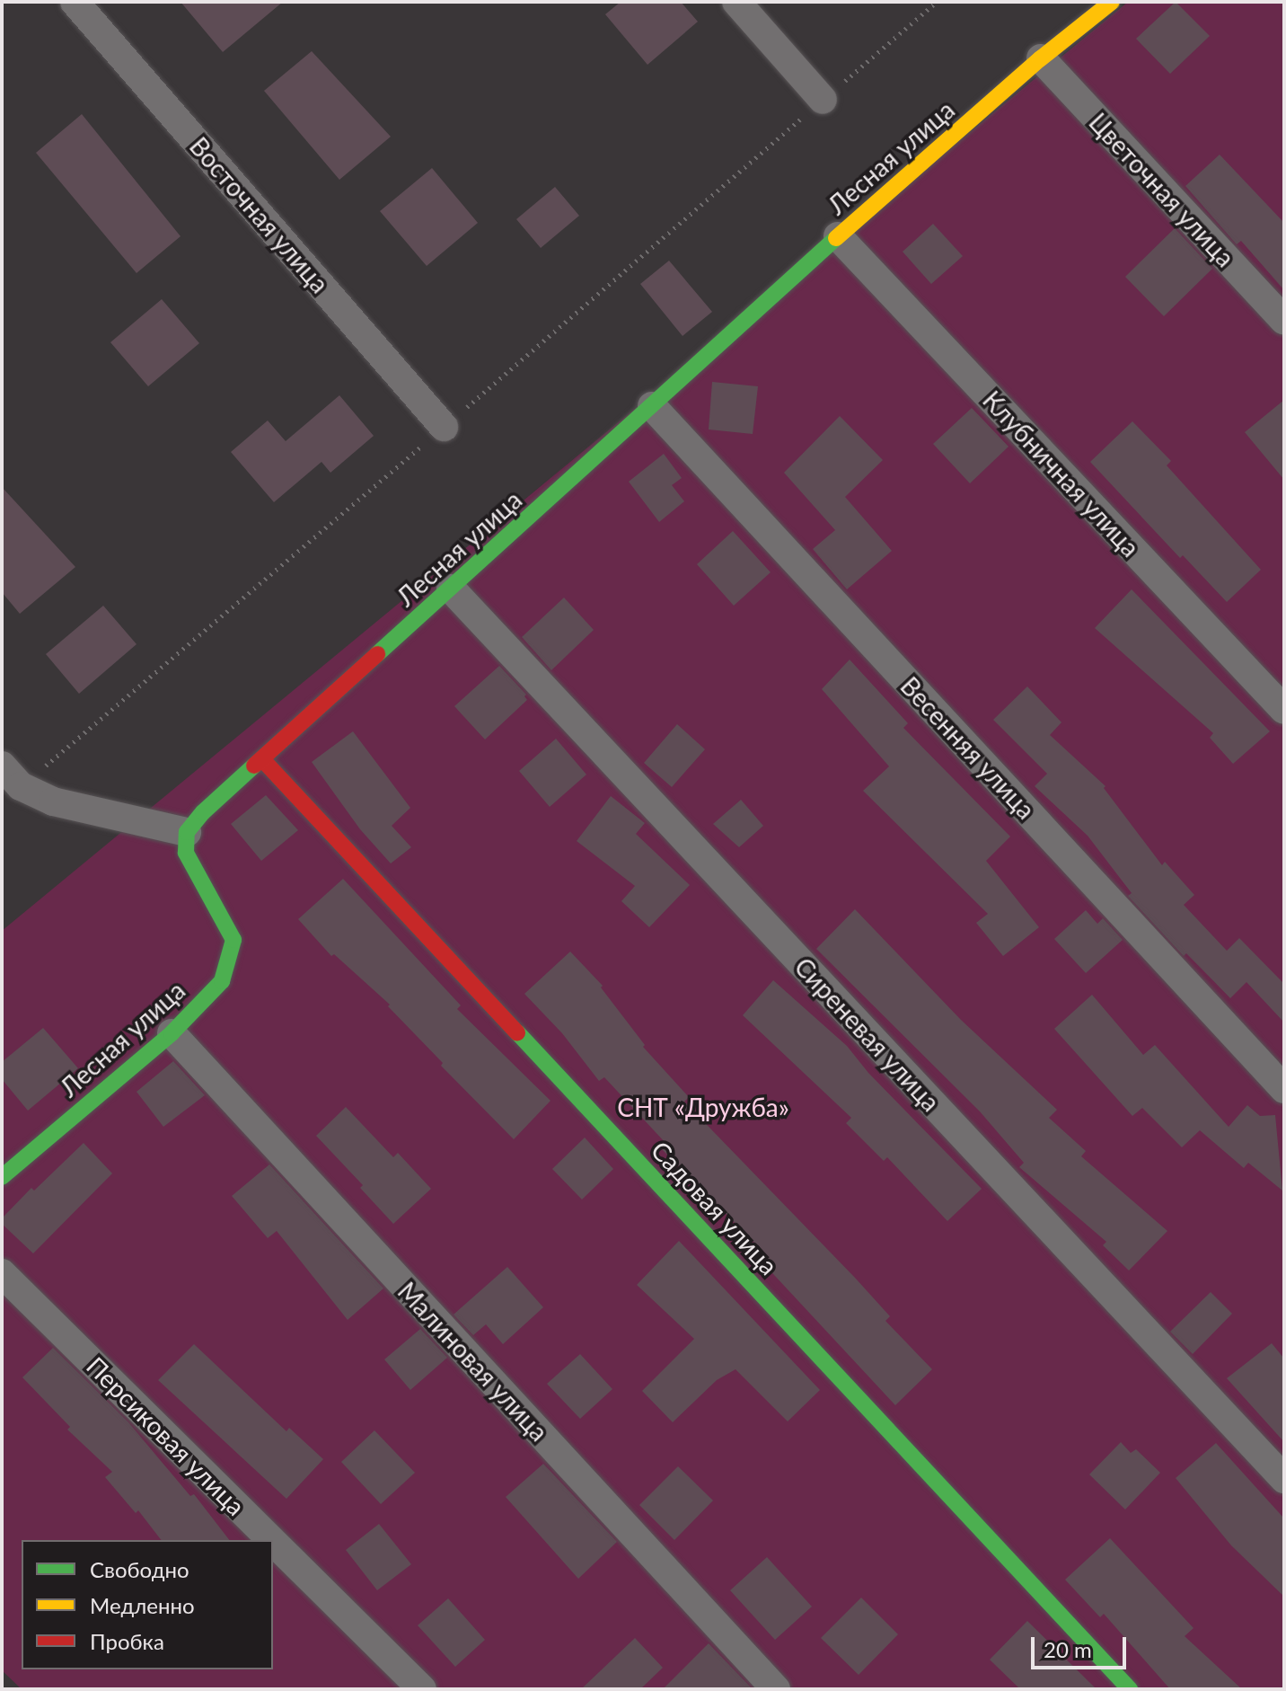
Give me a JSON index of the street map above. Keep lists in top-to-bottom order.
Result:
{
  "streets": {
    "street": [
      "Лесная улица",
      "Цветочная улица",
      "Восточная улица",
      "Клубничная улица",
      "Весенняя улица",
      "Сиреневая улица",
      "Садовая улица",
      "Малиновая улица",
      "Персиковая улица"
    ]
  },
  "crossings": [
    ["Лесная улица", "Цветочная улица"],
    ["Лесная улица", "Клубничная улица"],
    ["Лесная улица", "Весенняя улица"],
    ["Лесная улица", "Сиреневая улица"],
    ["Лесная улица", "Садовая улица"],
    ["Лесная улица", "Малиновая улица"]
  ],
  "parks": ["СНТ «Дружба»"],
  "legend": ["Свободно", "Медленно", "Пробка"],
  "scale_bar": "20 m"
}
